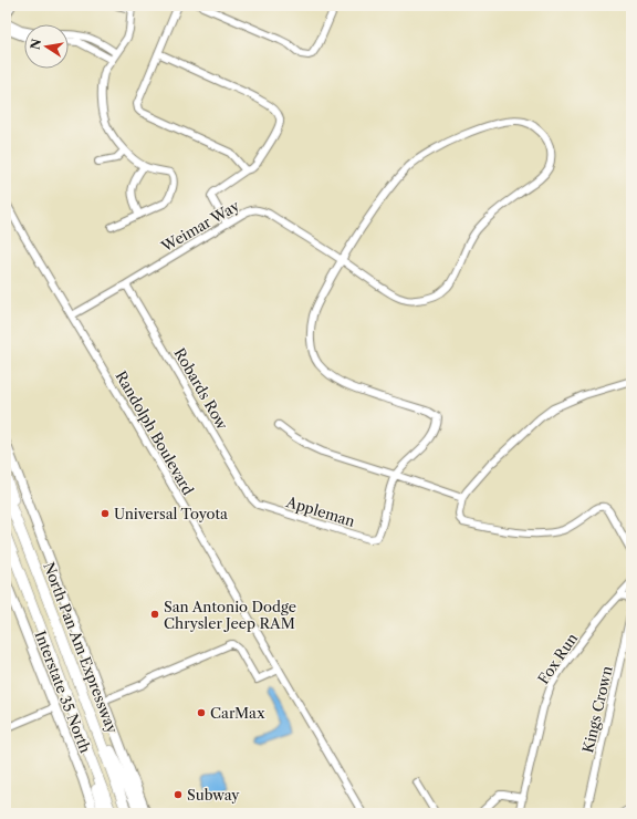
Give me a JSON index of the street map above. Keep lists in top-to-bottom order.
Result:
{
  "streets": {
    "highway": ["North Pan Am Expressway"],
    "main road": ["Interstate 35 North"],
    "street": [
      "Weimar Way",
      "Robards Row",
      "Randolph Boulevard",
      "Appleman",
      "Fox Run",
      "Kings Crown"
    ]
  },
  "crossings": [
    ["Weimar Way", "Robards Row"],
    ["Weimar Way", "Randolph Boulevard"],
    ["Robards Row", "Appleman"]
  ],
  "places": [
    "Universal Toyota",
    "San Antonio Dodge Chrysler Jeep RAM",
    "CarMax",
    "Subway"
  ],
  "north": "left"
}
